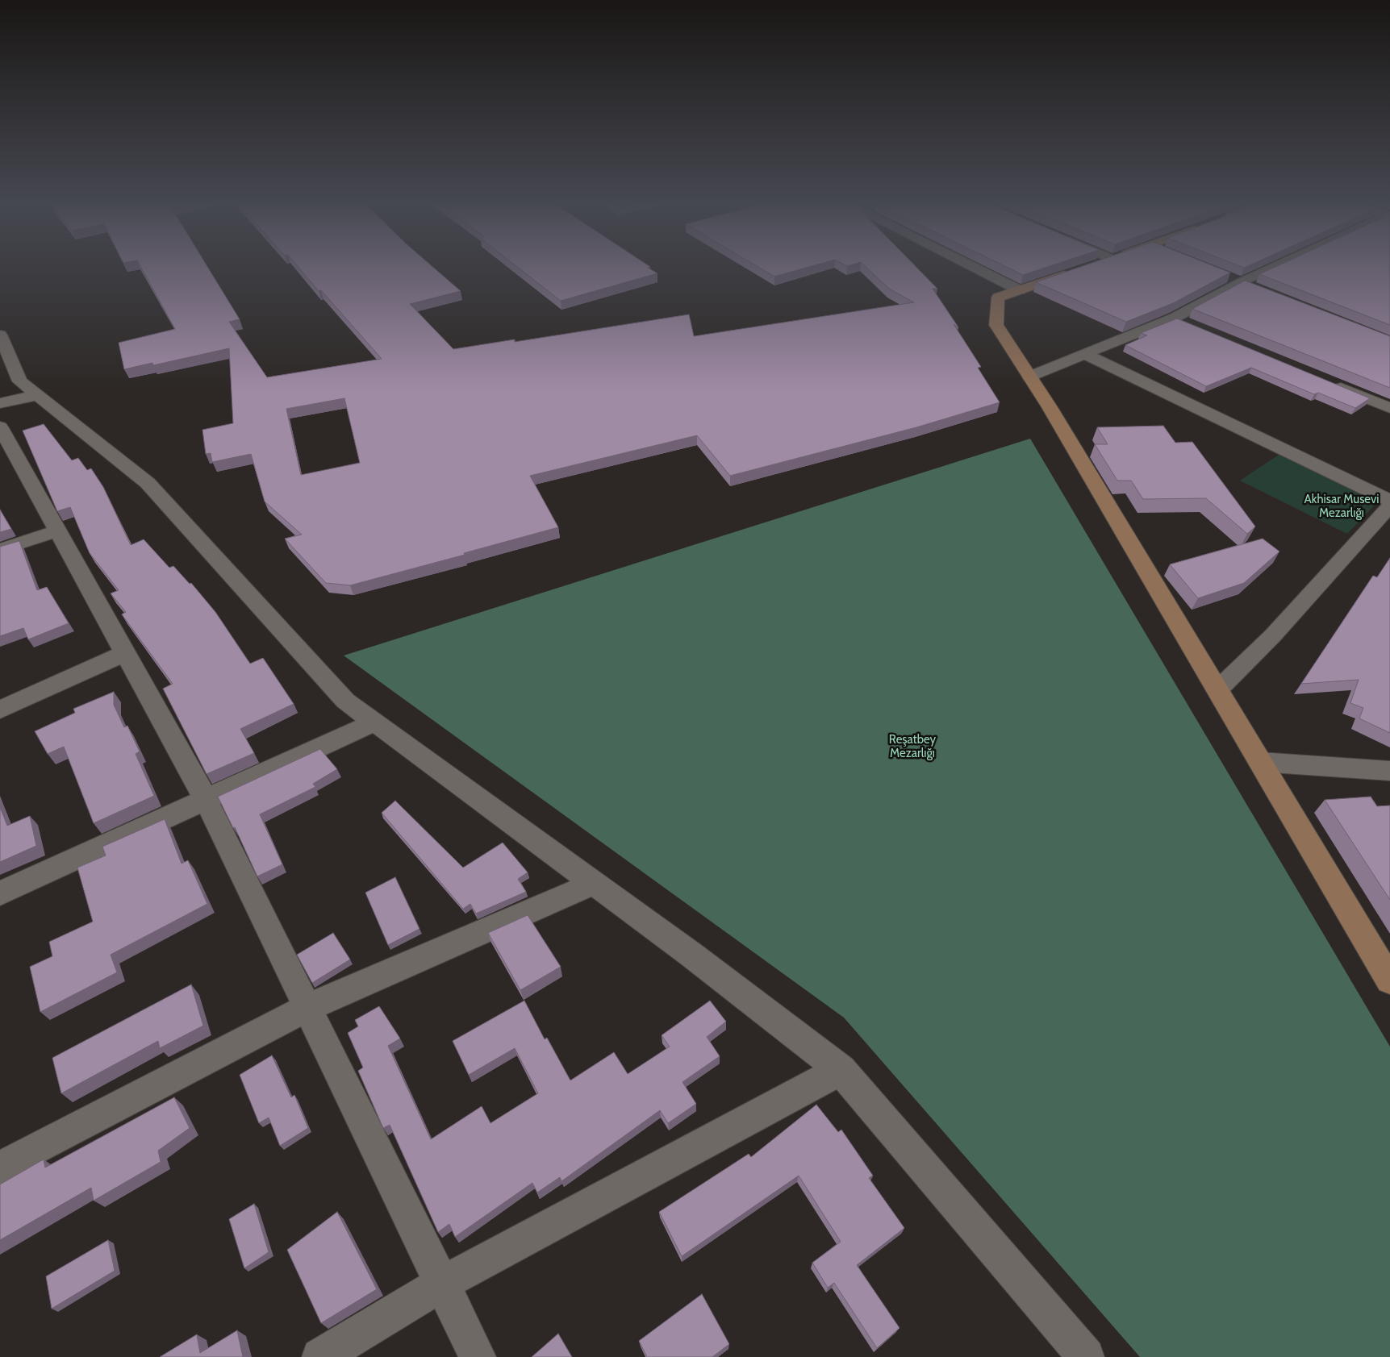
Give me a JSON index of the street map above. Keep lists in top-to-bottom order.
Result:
{
  "parks": ["Akhisar Musevi Mezarlığı", "Reşatbey Mezarlığı"]
}
